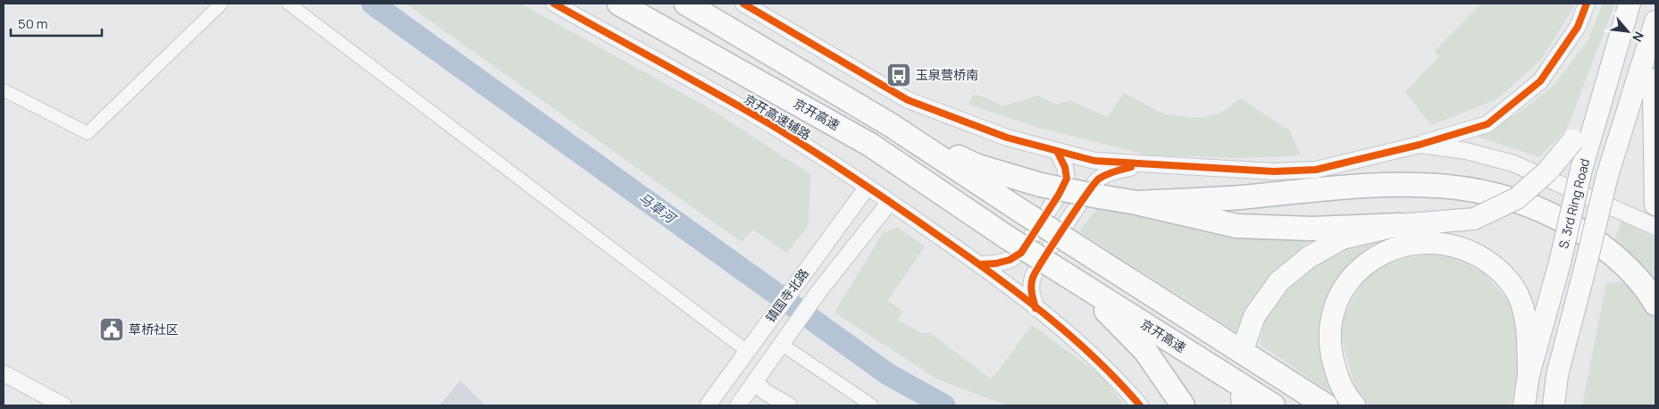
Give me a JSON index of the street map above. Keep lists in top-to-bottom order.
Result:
{
  "streets": {
    "highway": ["京开高速", "S. 3rd Ring Road"],
    "street": ["京开高速辅路", "镇国寺北路"]
  },
  "crossings": [
    ["京开高速辅路", "镇国寺北路"]
  ],
  "water": ["马草河"],
  "places": {
    "bus stop": ["玉泉营桥南"],
    "public building": ["草桥社区"]
  },
  "scale_bar": "50 m",
  "north": "bottom right"
}
